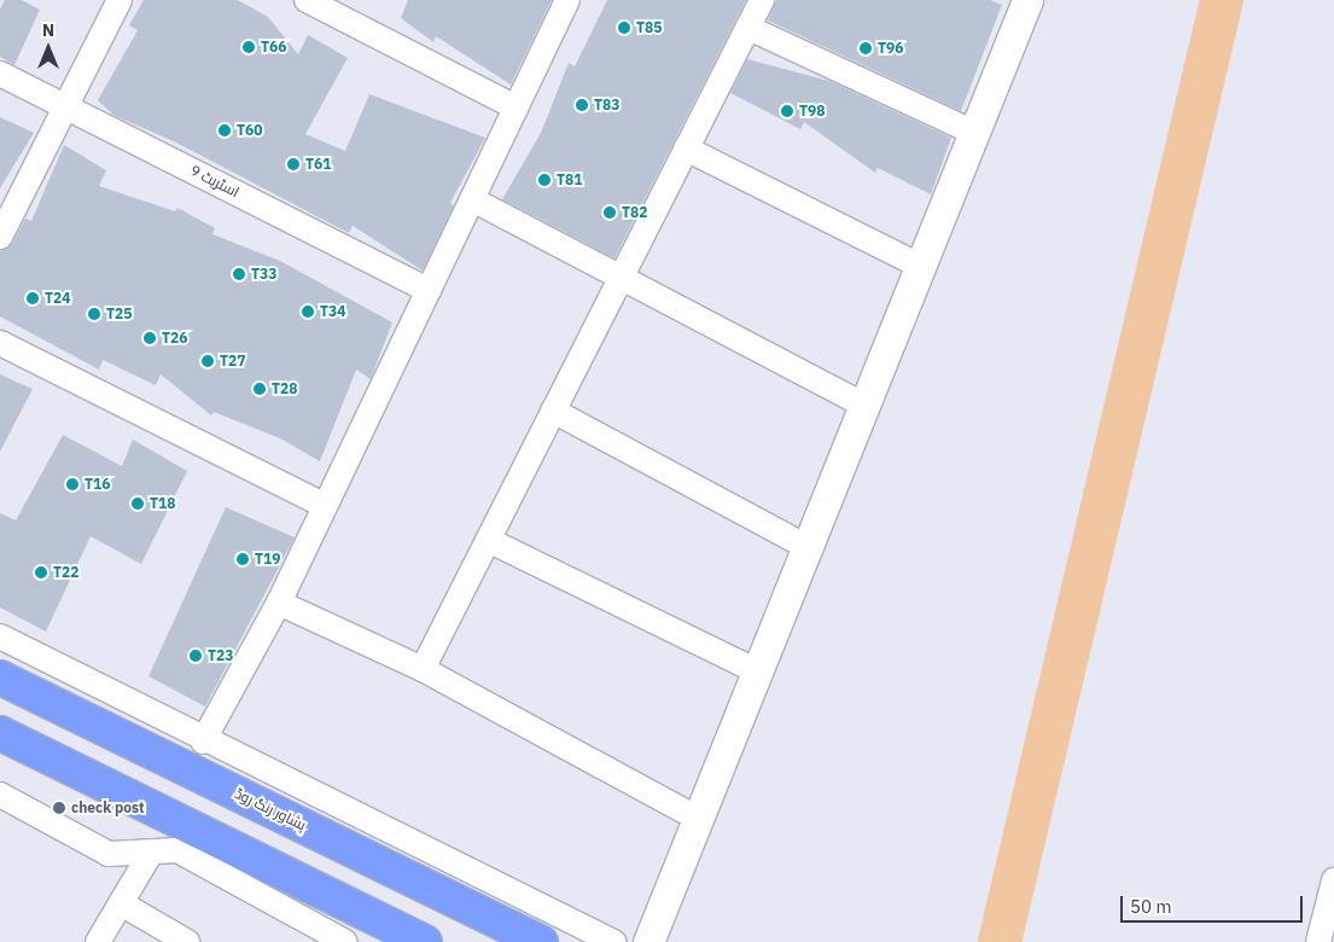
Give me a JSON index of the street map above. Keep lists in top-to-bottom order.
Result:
{
  "streets": {
    "highway": ["پشاور رنگ روڈ"],
    "street": ["اسٹریٹ 9"]
  },
  "places": [
    "T85",
    "T66",
    "T96",
    "T83",
    "T98",
    "T60",
    "T61",
    "T81",
    "T82",
    "T33",
    "T24",
    "T34",
    "T25",
    "T26",
    "T27",
    "T28",
    "T16",
    "T18",
    "T19",
    "T22",
    "T23",
    "check post"
  ],
  "scale_bar": "50 m",
  "north": "top"
}
